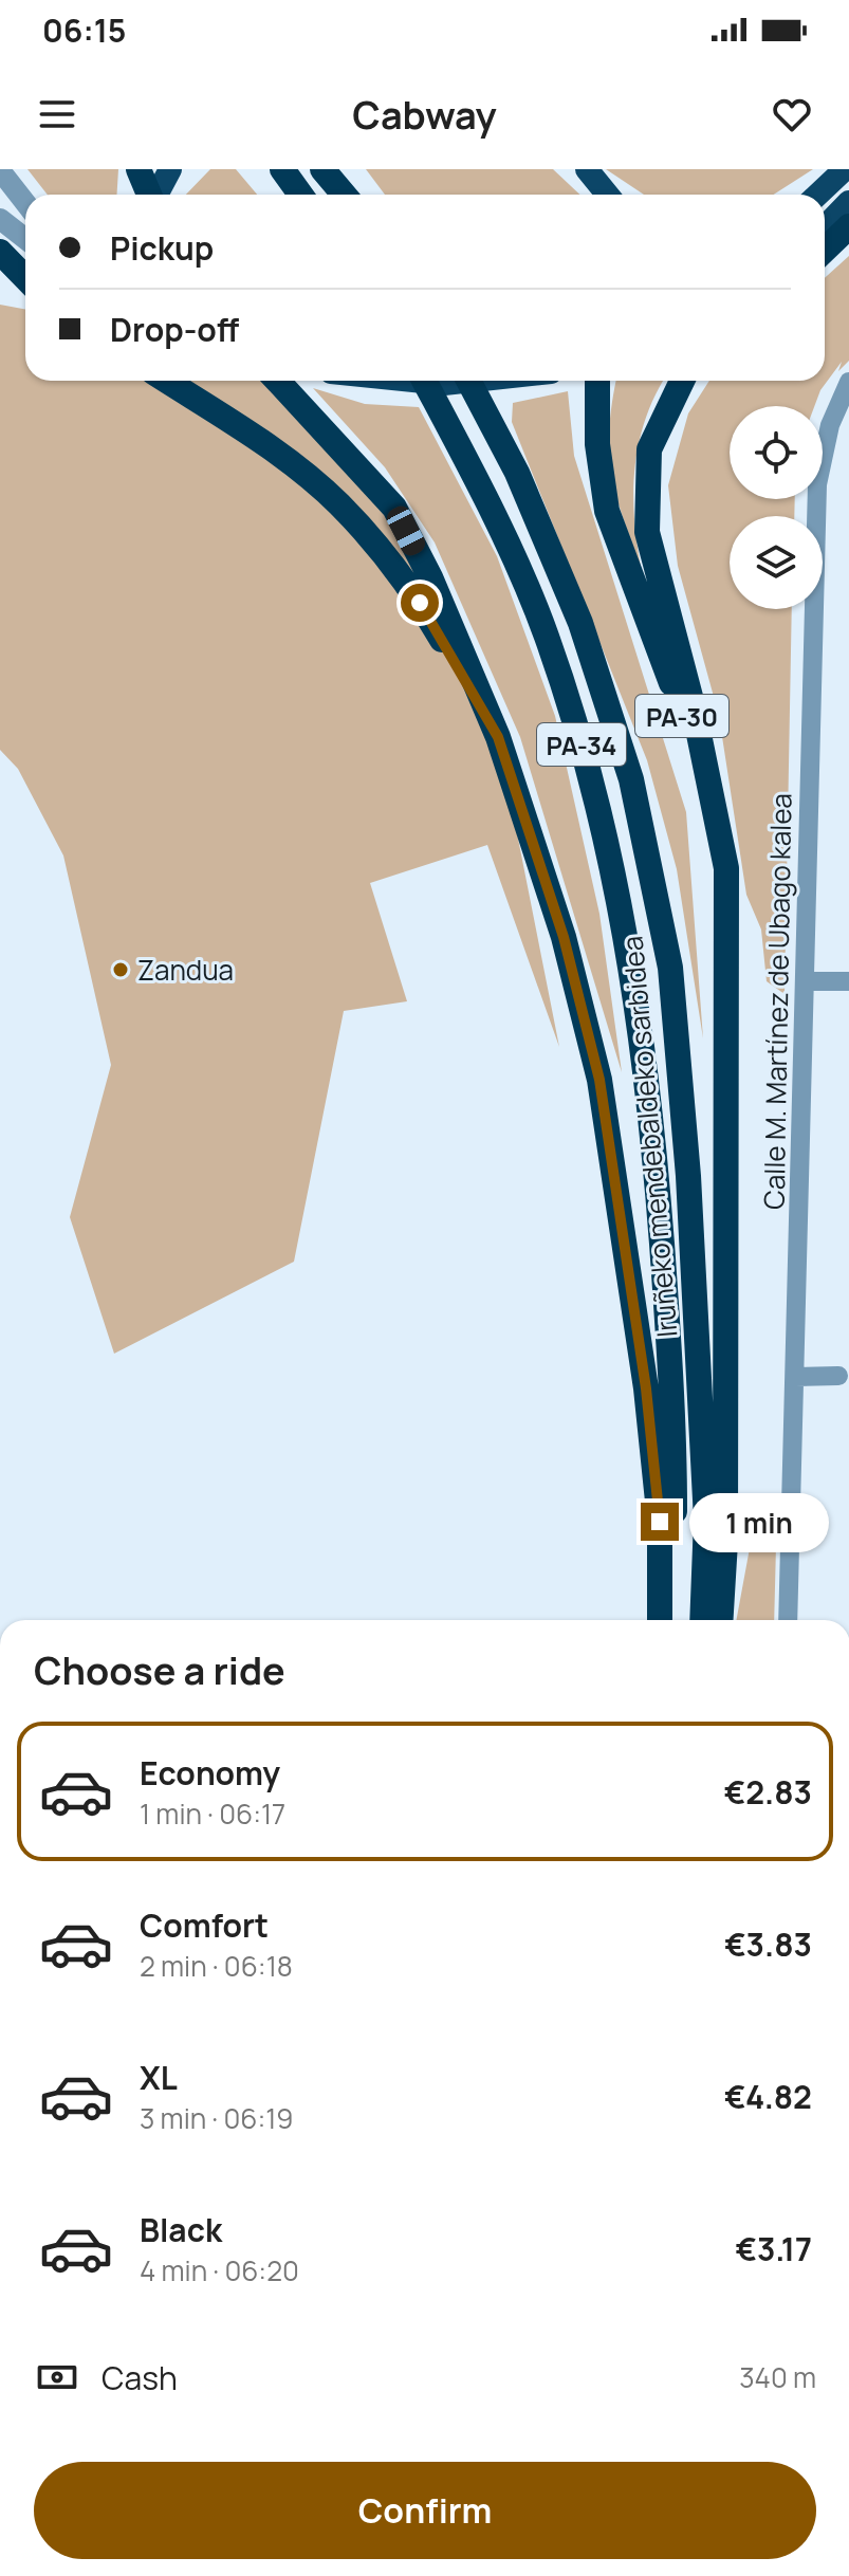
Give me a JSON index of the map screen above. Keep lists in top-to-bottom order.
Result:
{
  "streets": {
    "highway": ["PA-30", "PA-34", "Iruñeko mendebaldeko sarbidea"],
    "street": ["Calle M. Martínez de Ubago kalea"]
  },
  "places": ["Zandua"],
  "page": {
    "status": "06:15",
    "header": "Cabway",
    "banner": ["Pickup", "Drop-off"],
    "bubble": "1 min",
    "heading": "Choose a ride",
    "list": [
      {
        "name": "Economy",
        "note": "1 min · 06:17",
        "value": "€2.83"
      },
      {
        "name": "Comfort",
        "note": "2 min · 06:18",
        "value": "€3.83"
      },
      {
        "name": "XL",
        "note": "3 min · 06:19",
        "value": "€4.82"
      },
      {
        "name": "Black",
        "note": "4 min · 06:20",
        "value": "€3.17"
      }
    ],
    "pay": ["Cash", "340 m"],
    "buttons": "Confirm"
  }
}
